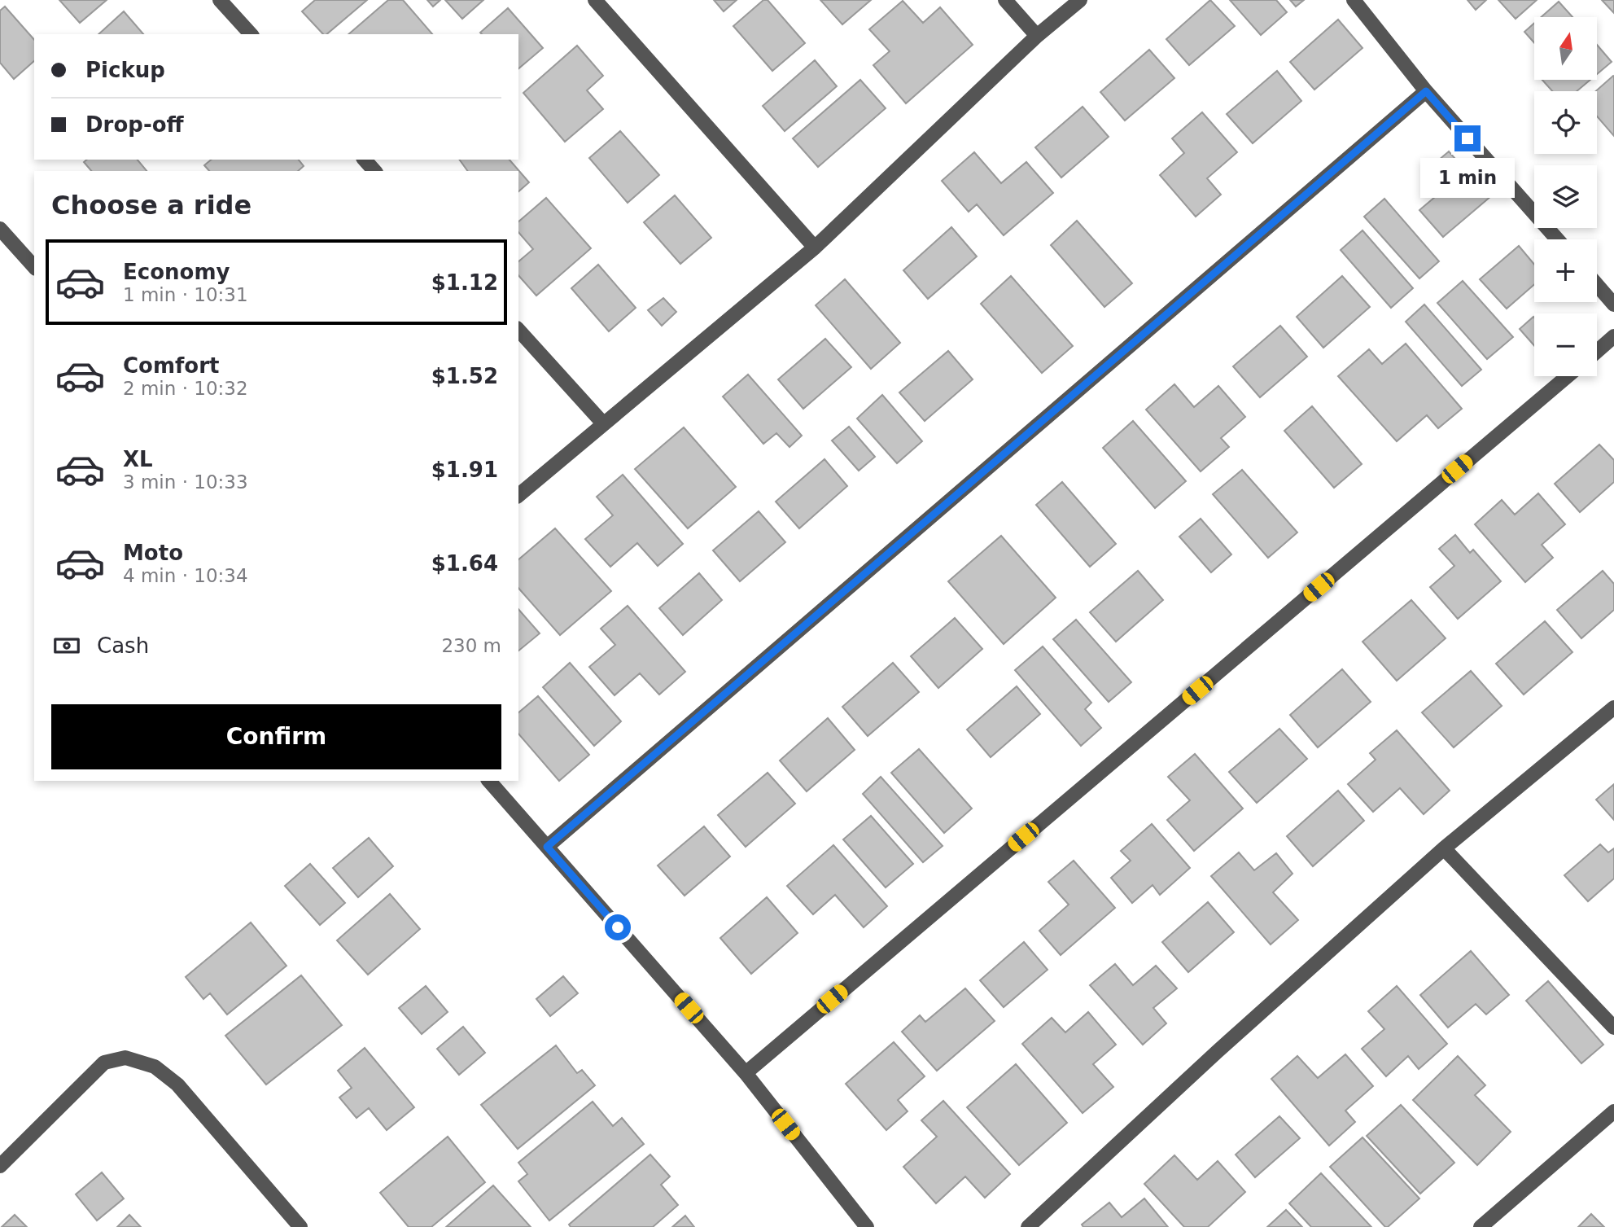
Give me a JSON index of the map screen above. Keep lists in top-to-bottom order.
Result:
{
  "north": "top",
  "page": {
    "map_buttons": ["+", "−"],
    "banner": ["Pickup", "Drop-off"],
    "bubble": "1 min",
    "heading": "Choose a ride",
    "list": [
      {
        "name": "Economy",
        "note": "1 min · 10:31",
        "value": "$1.12"
      },
      {
        "name": "Comfort",
        "note": "2 min · 10:32",
        "value": "$1.52"
      },
      {
        "name": "XL",
        "note": "3 min · 10:33",
        "value": "$1.91"
      },
      {
        "name": "Moto",
        "note": "4 min · 10:34",
        "value": "$1.64"
      }
    ],
    "pay": ["Cash", "230 m"],
    "buttons": "Confirm"
  }
}
